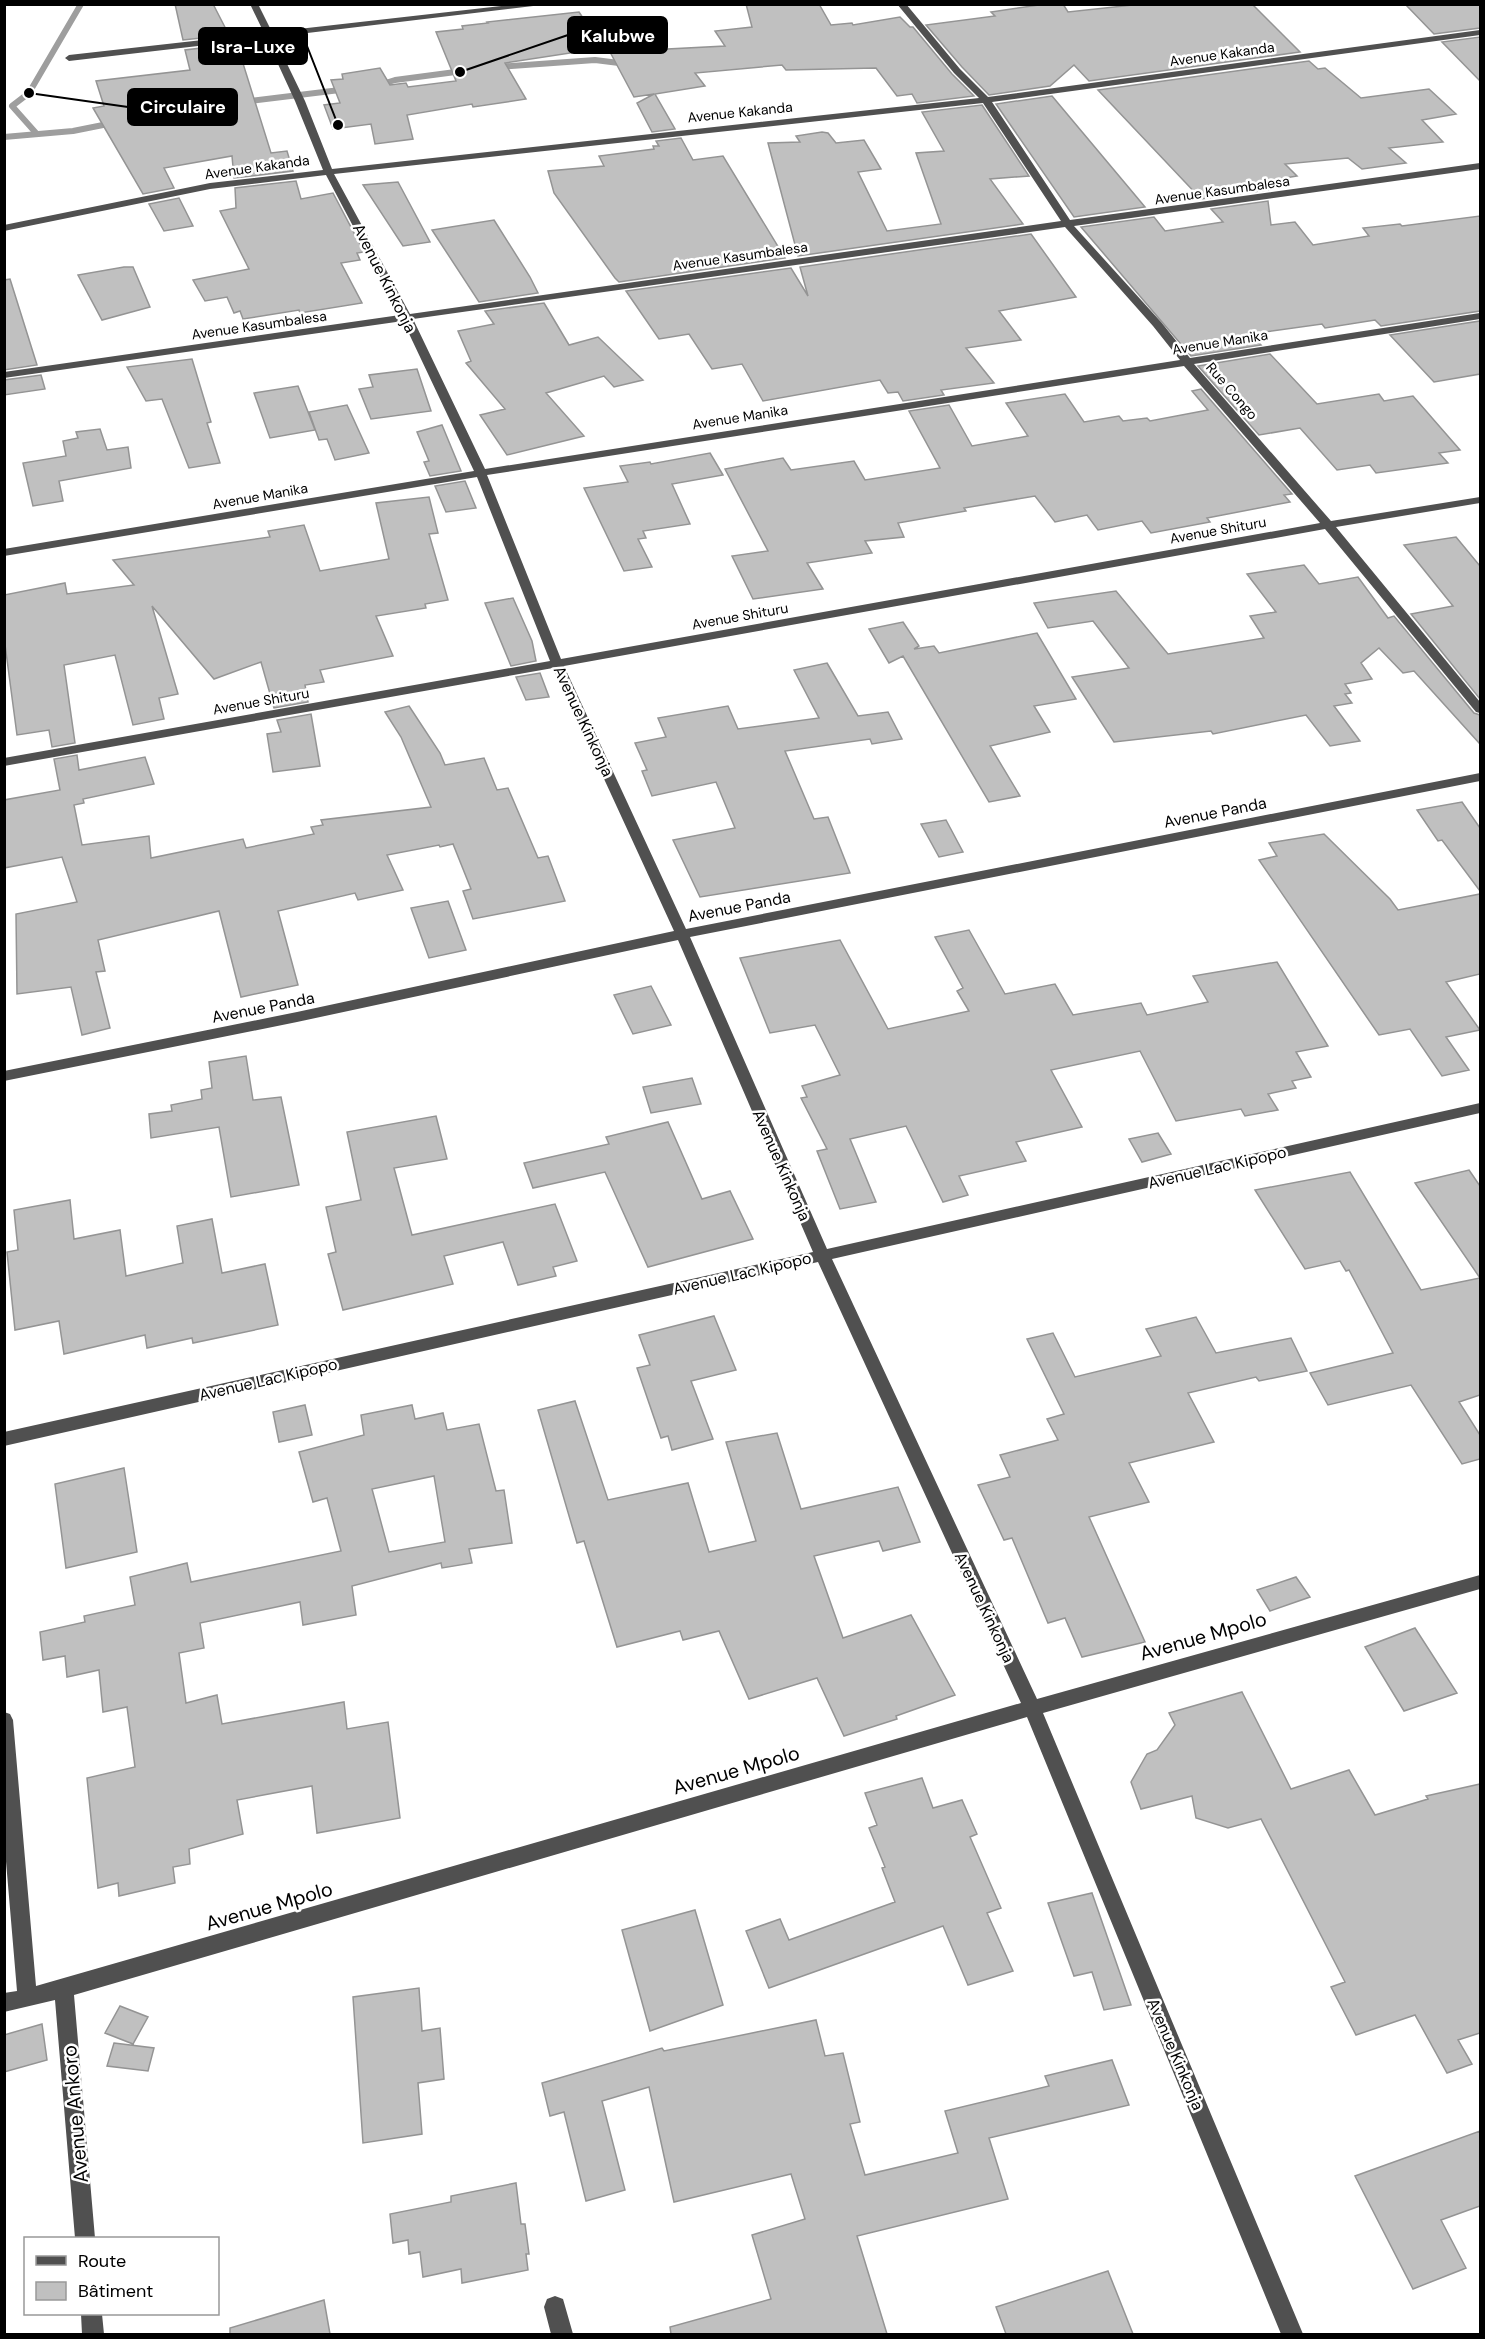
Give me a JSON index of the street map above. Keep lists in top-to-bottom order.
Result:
{
  "streets": {
    "street": [
      "Avenue Kakanda",
      "Avenue Kasumbalesa",
      "Avenue Kinkonja",
      "Avenue Manika",
      "Rue Congo",
      "Avenue Shituru",
      "Avenue Panda",
      "Avenue Lac Kipopo",
      "Avenue Mpolo",
      "Avenue Ankoro"
    ]
  },
  "crossings": [
    ["Avenue Kakanda", "Avenue Kinkonja"],
    ["Avenue Kakanda", "Rue Congo"],
    ["Avenue Kasumbalesa", "Avenue Kinkonja"],
    ["Avenue Kasumbalesa", "Rue Congo"],
    ["Avenue Kinkonja", "Avenue Manika"],
    ["Avenue Kinkonja", "Avenue Shituru"],
    ["Avenue Kinkonja", "Avenue Panda"],
    ["Avenue Kinkonja", "Avenue Lac Kipopo"],
    ["Avenue Kinkonja", "Avenue Mpolo"],
    ["Avenue Manika", "Rue Congo"],
    ["Rue Congo", "Avenue Shituru"],
    ["Avenue Mpolo", "Avenue Ankoro"]
  ],
  "places": ["Kalubwe", "Circulaire", "Isra-Luxe"],
  "legend": ["Route", "Bâtiment"]
}
